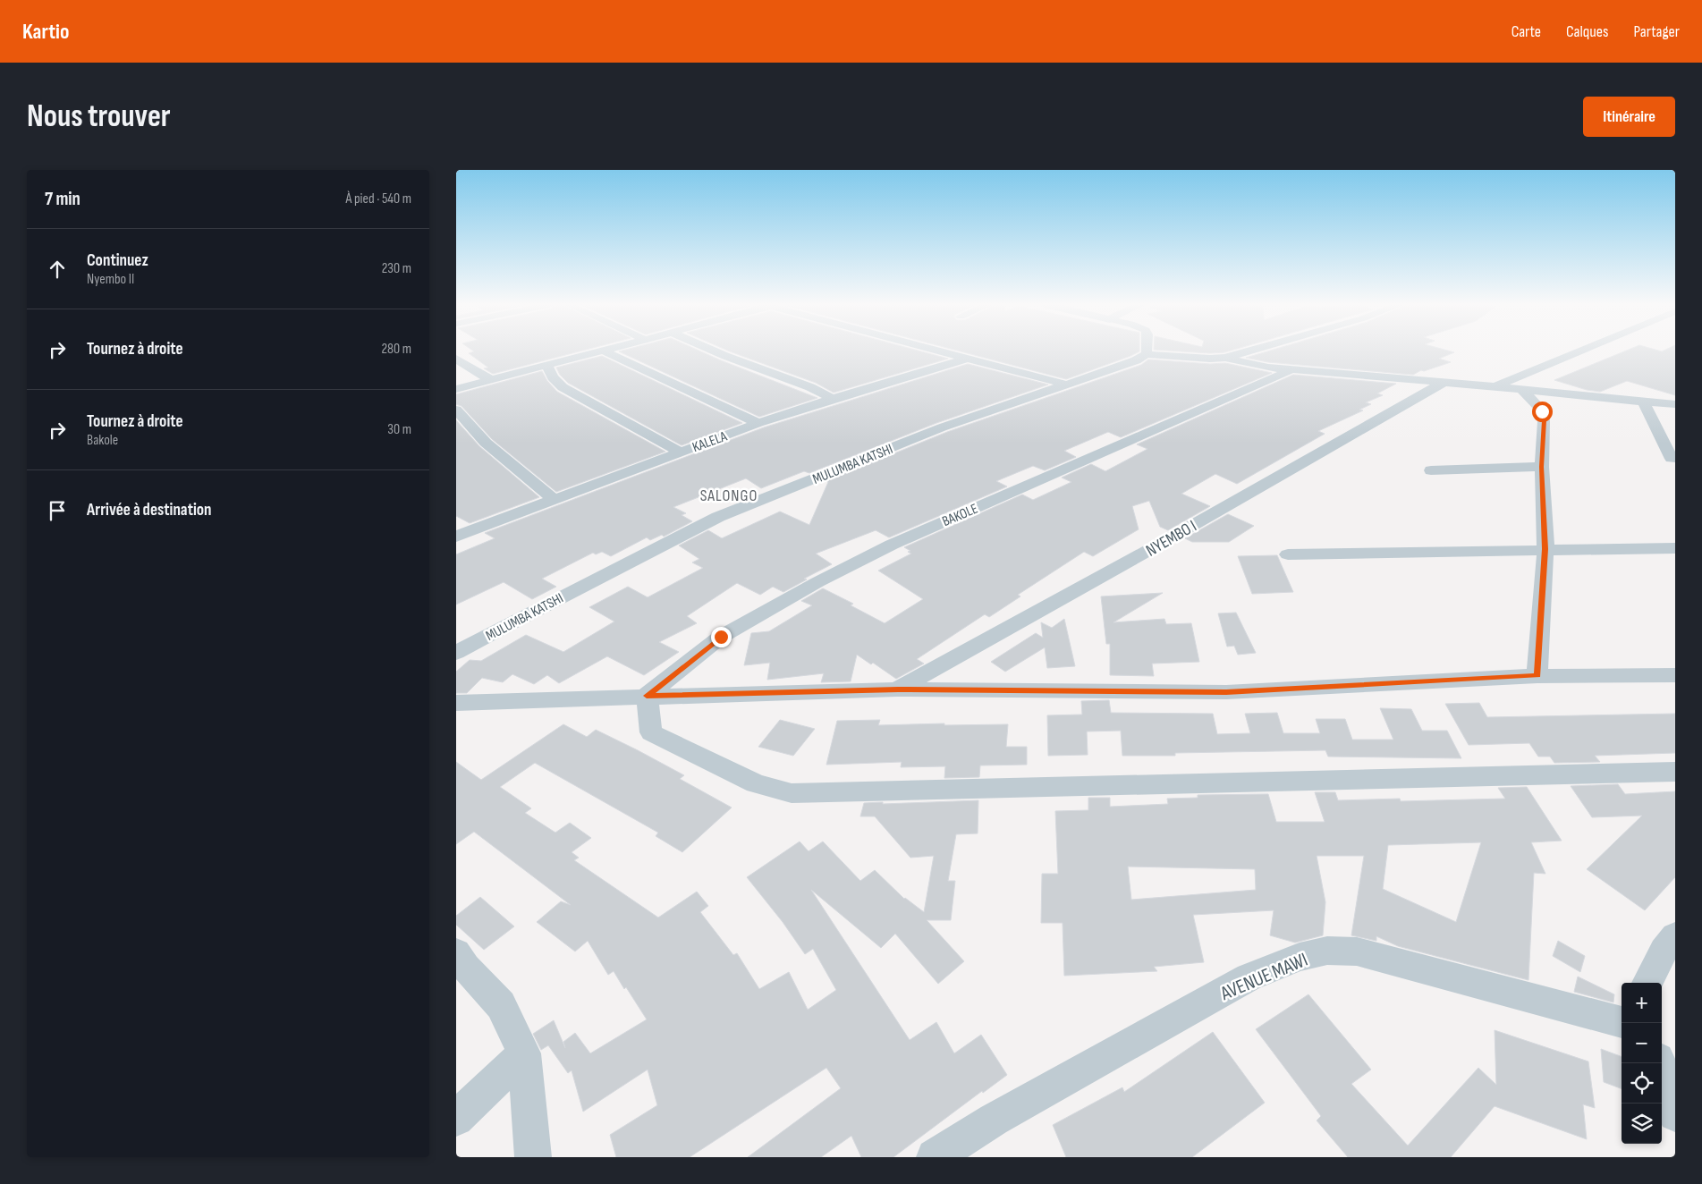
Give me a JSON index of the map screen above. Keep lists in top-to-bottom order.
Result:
{
  "streets": {
    "street": [
      "KALELA",
      "MULUMBA KATSHI",
      "BAKOLE",
      "NYEMBO I",
      "AVENUE MAWI"
    ]
  },
  "districts": ["SALONGO"],
  "page": {
    "header": "Kartio",
    "nav": ["Carte", "Calques", "Partager"],
    "buttons": "Itinéraire",
    "title": "Nous trouver",
    "heading": ["7 min", "À pied · 540 m"],
    "list": [
      ["Continuez", "Nyembo II", "230 m"],
      ["Tournez à droite", "280 m"],
      ["Tournez à droite", "Bakole", "30 m"],
      "Arrivée à destination"
    ],
    "map_buttons": ["+", "−"]
  }
}
